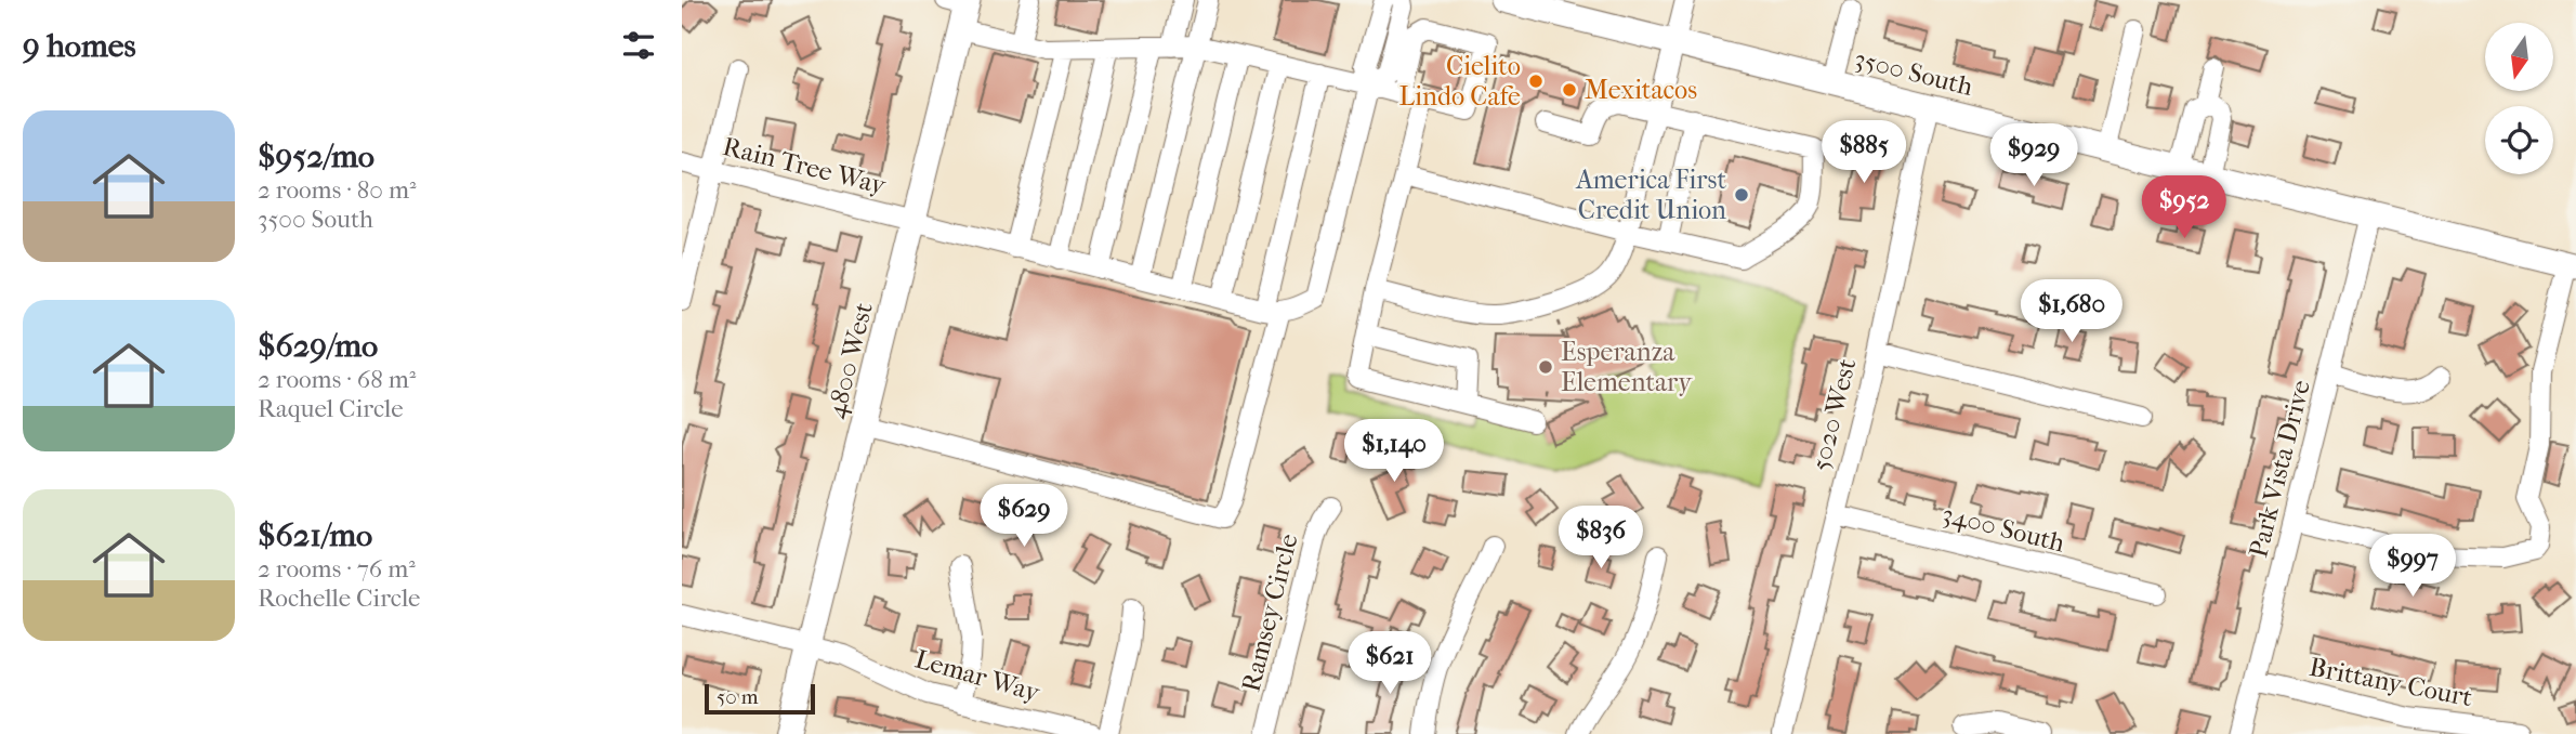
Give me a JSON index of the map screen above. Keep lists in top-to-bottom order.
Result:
{
  "streets": {
    "main road": ["3500 South", "4800 West"],
    "street": [
      "Rain Tree Way",
      "5020 West",
      "Park Vista Drive",
      "3400 South",
      "Ramsey Circle",
      "Lemar Way",
      "Brittany Court"
    ]
  },
  "crossings": [
    ["3500 South", "5020 West"],
    ["3500 South", "Park Vista Drive"],
    ["Rain Tree Way", "4800 West"],
    ["4800 West", "Lemar Way"],
    ["5020 West", "3400 South"],
    ["Park Vista Drive", "Brittany Court"]
  ],
  "places": [
    "Cielito Lindo Cafe",
    "Mexitacos",
    "America First Credit Union",
    "Esperanza Elementary"
  ],
  "scale_bar": "50 m",
  "north": "bottom",
  "page": {
    "heading": "9 homes",
    "list": [
      {
        "name": "$952/mo",
        "note": "2 rooms · 80 m² · 3500 South"
      },
      {
        "name": "$629/mo",
        "note": "2 rooms · 68 m² · Raquel Circle"
      },
      {
        "name": "$621/mo",
        "note": "2 rooms · 76 m² · Rochelle Circle"
      }
    ],
    "price": [
      "$885",
      "$929",
      "$952",
      "$1,680",
      "$1,140",
      "$629",
      "$836",
      "$997",
      "$621"
    ],
    "scale": "50 m"
  }
}
